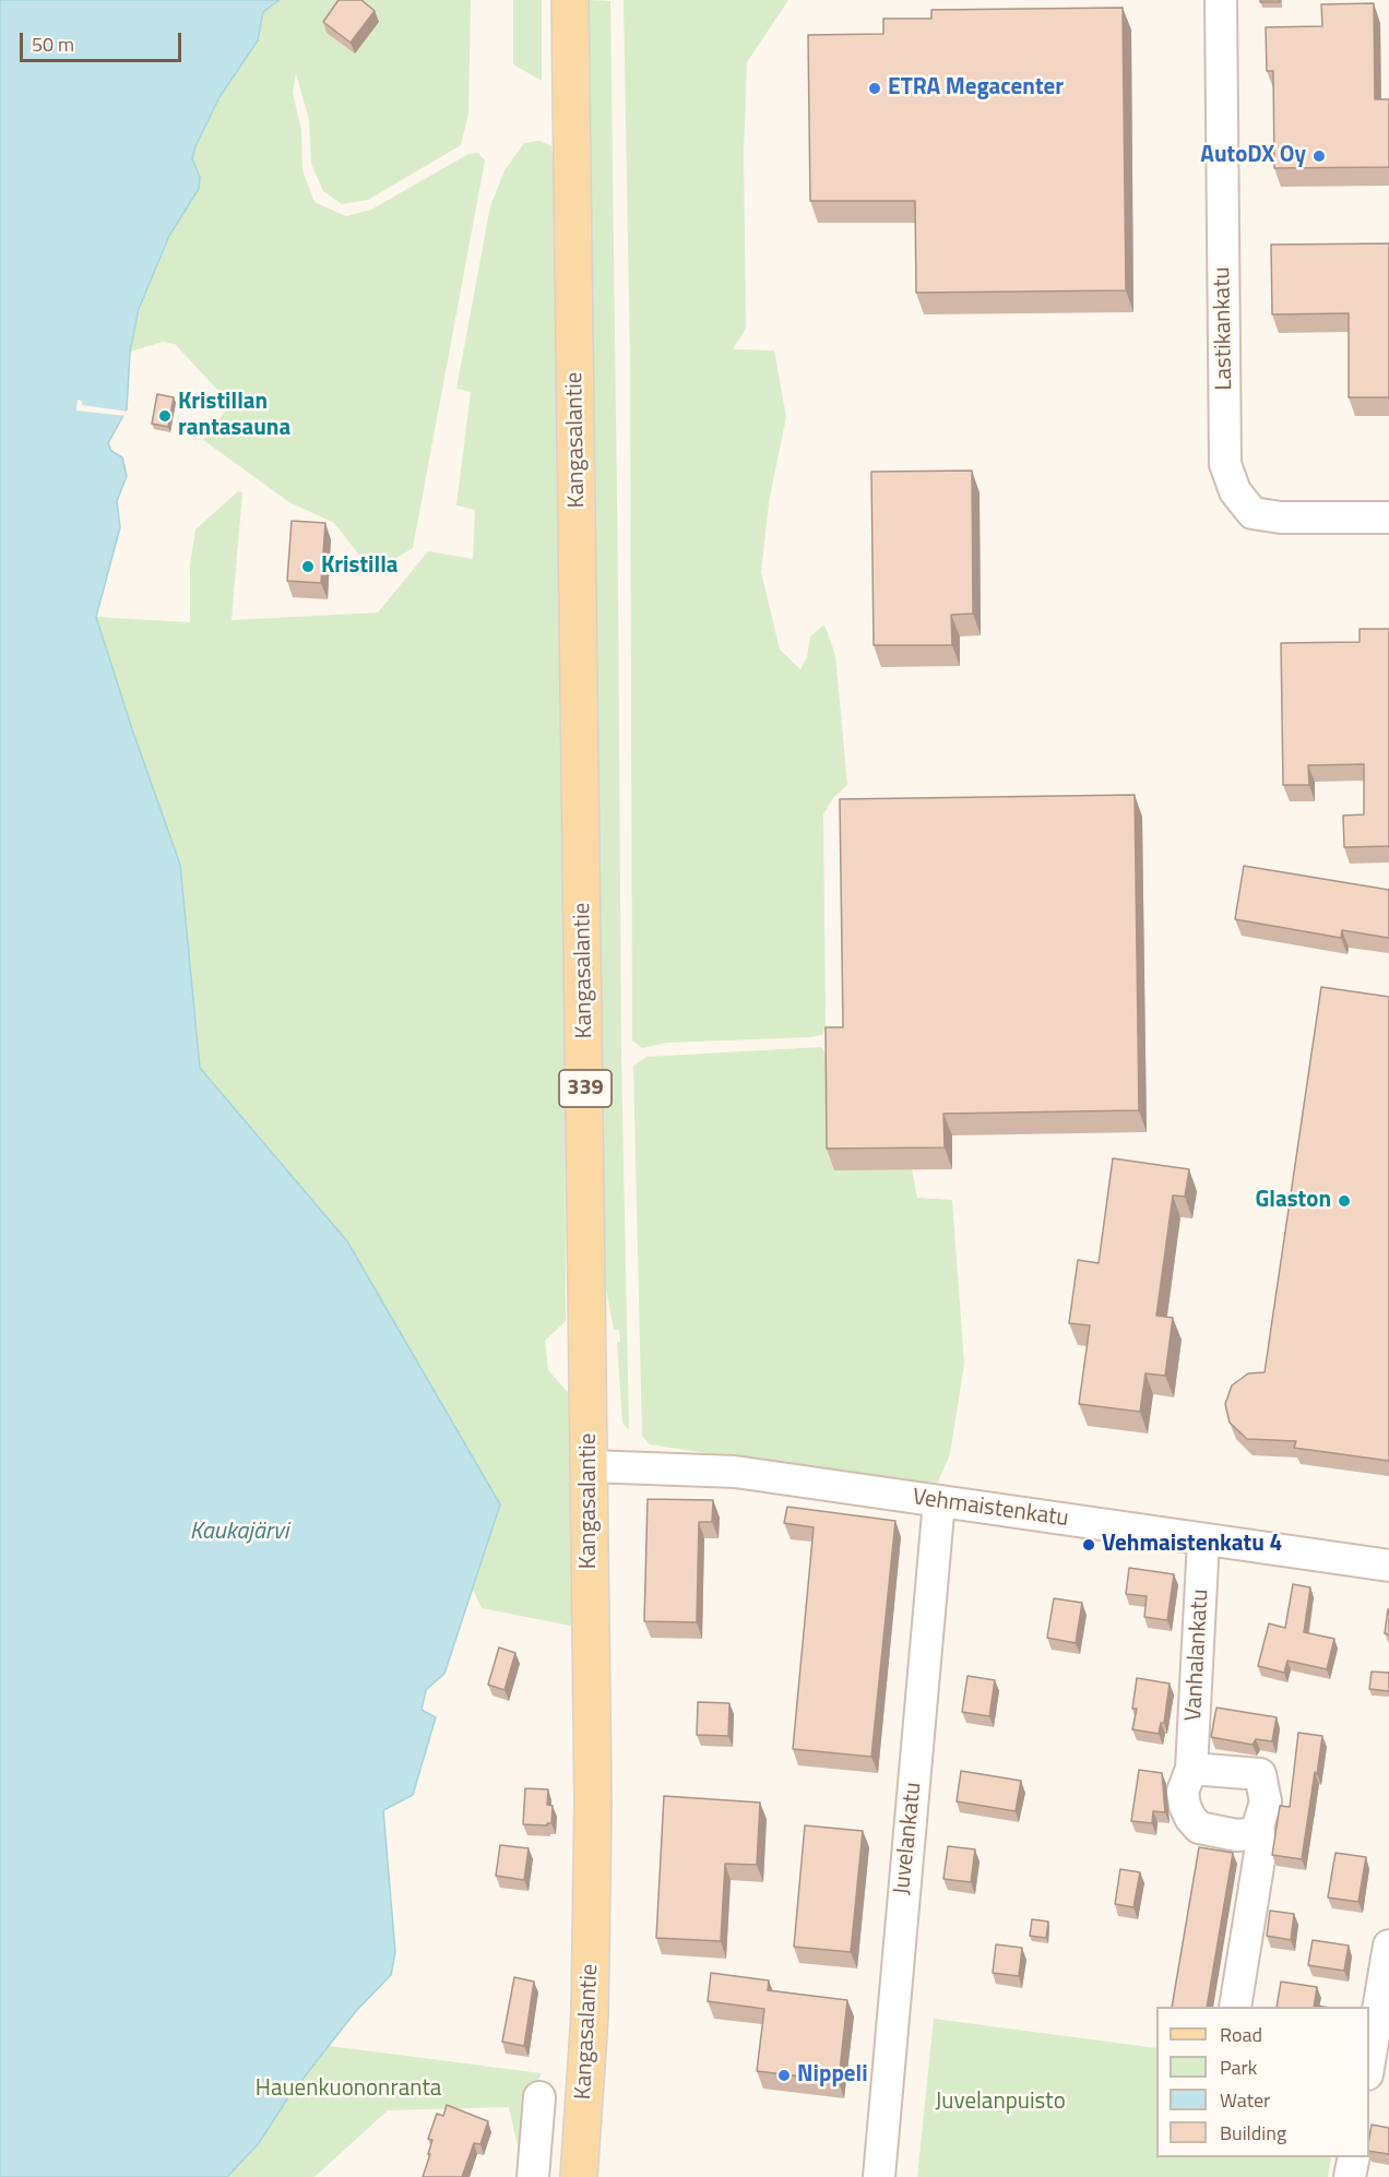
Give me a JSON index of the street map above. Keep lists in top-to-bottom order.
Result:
{
  "streets": {
    "main road": ["Kangasalantie", "339"],
    "street": [
      "Lastikankatu",
      "Vehmaistenkatu",
      "Vanhalankatu",
      "Juvelankatu"
    ]
  },
  "crossings": [
    ["Kangasalantie", "Vehmaistenkatu"],
    ["Vehmaistenkatu", "Vanhalankatu"],
    ["Vehmaistenkatu", "Juvelankatu"]
  ],
  "water": ["Kaukajärvi"],
  "parks": ["Hauenkuononranta", "Juvelanpuisto"],
  "places": [
    "ETRA Megacenter",
    "AutoDX Oy",
    "Kristillan rantasauna",
    "Kristilla",
    "Glaston",
    "Vehmaistenkatu 4",
    "Nippeli"
  ],
  "legend": [
    "Road",
    "Park",
    "Water",
    "Building"
  ],
  "scale_bar": "50 m"
}
